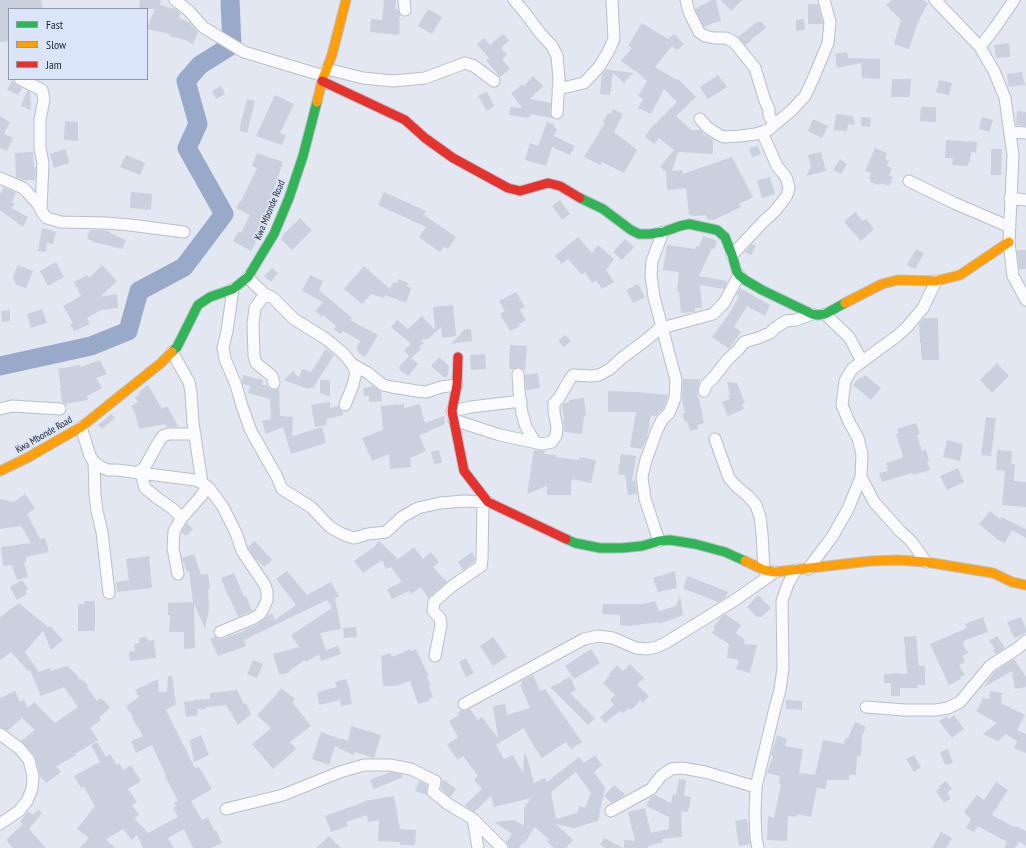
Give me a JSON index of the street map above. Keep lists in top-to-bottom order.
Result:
{
  "streets": {
    "street": ["Kwa Mbonde Road"]
  },
  "legend": ["Fast", "Slow", "Jam"]
}
